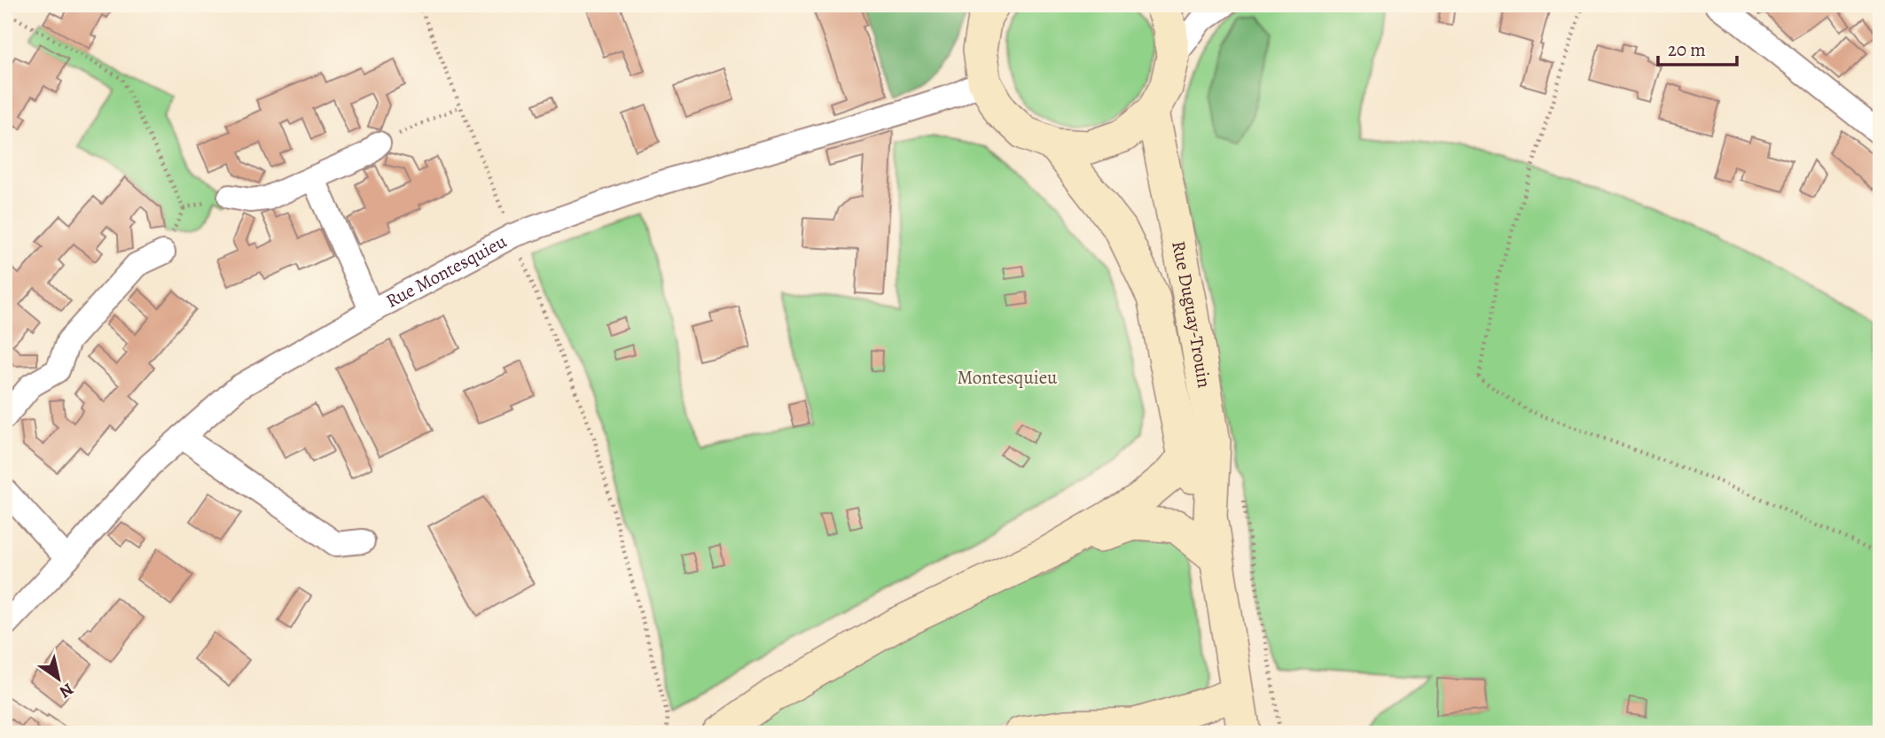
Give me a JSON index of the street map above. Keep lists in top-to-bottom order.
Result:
{
  "streets": {
    "main road": ["Rue Duguay-Trouin"],
    "street": ["Rue Montesquieu"]
  },
  "parks": ["Montesquieu"],
  "scale_bar": "20 m",
  "north": "bottom right"
}
